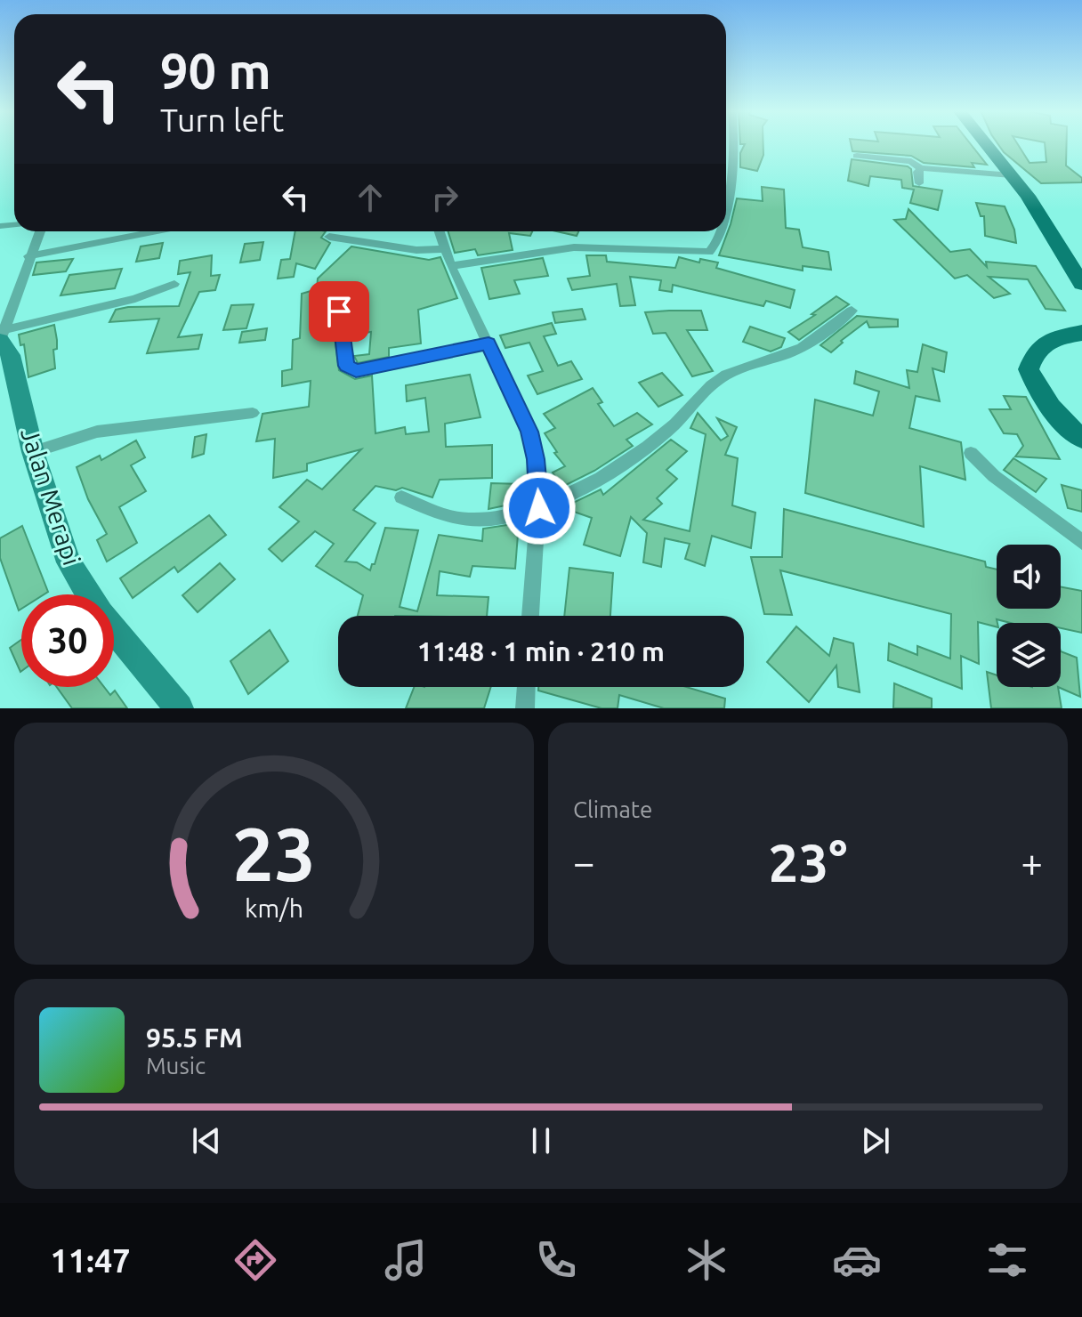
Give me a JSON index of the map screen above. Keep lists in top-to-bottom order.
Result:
{
  "streets": {
    "street": ["Jalan Merapi"]
  },
  "page": {
    "turn": ["90 m", "Turn left"],
    "limit": "30",
    "trip": "11:48 · 1 min · 210 m",
    "tile": "Climate",
    "heat": ["−", "23°", "+"],
    "song": ["95.5 FM", "Music"],
    "tabs": "11:47",
    "gauge": ["23", "km/h"]
  }
}
